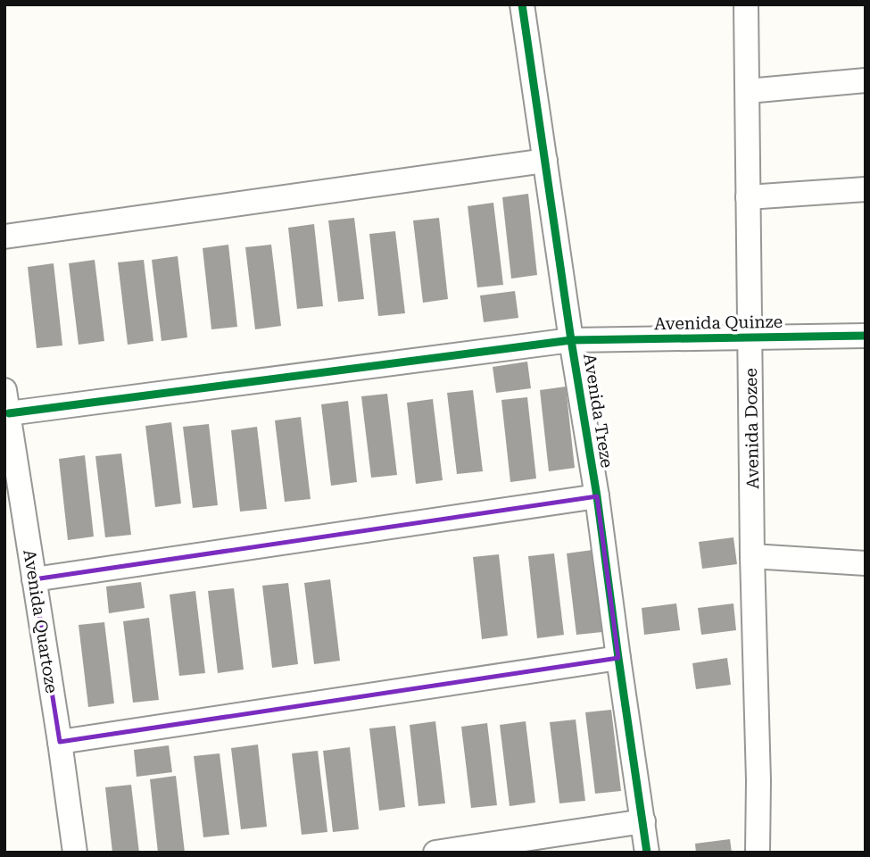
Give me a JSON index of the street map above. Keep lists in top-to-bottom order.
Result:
{
  "streets": {
    "street": [
      "Avenida Quinze",
      "Avenida Treze",
      "Avenida Dozee",
      "Avenida Quartoze"
    ]
  },
  "crossings": [
    ["Avenida Quinze", "Avenida Treze"],
    ["Avenida Quinze", "Avenida Dozee"],
    ["Avenida Quinze", "Avenida Quartoze"]
  ]
}
